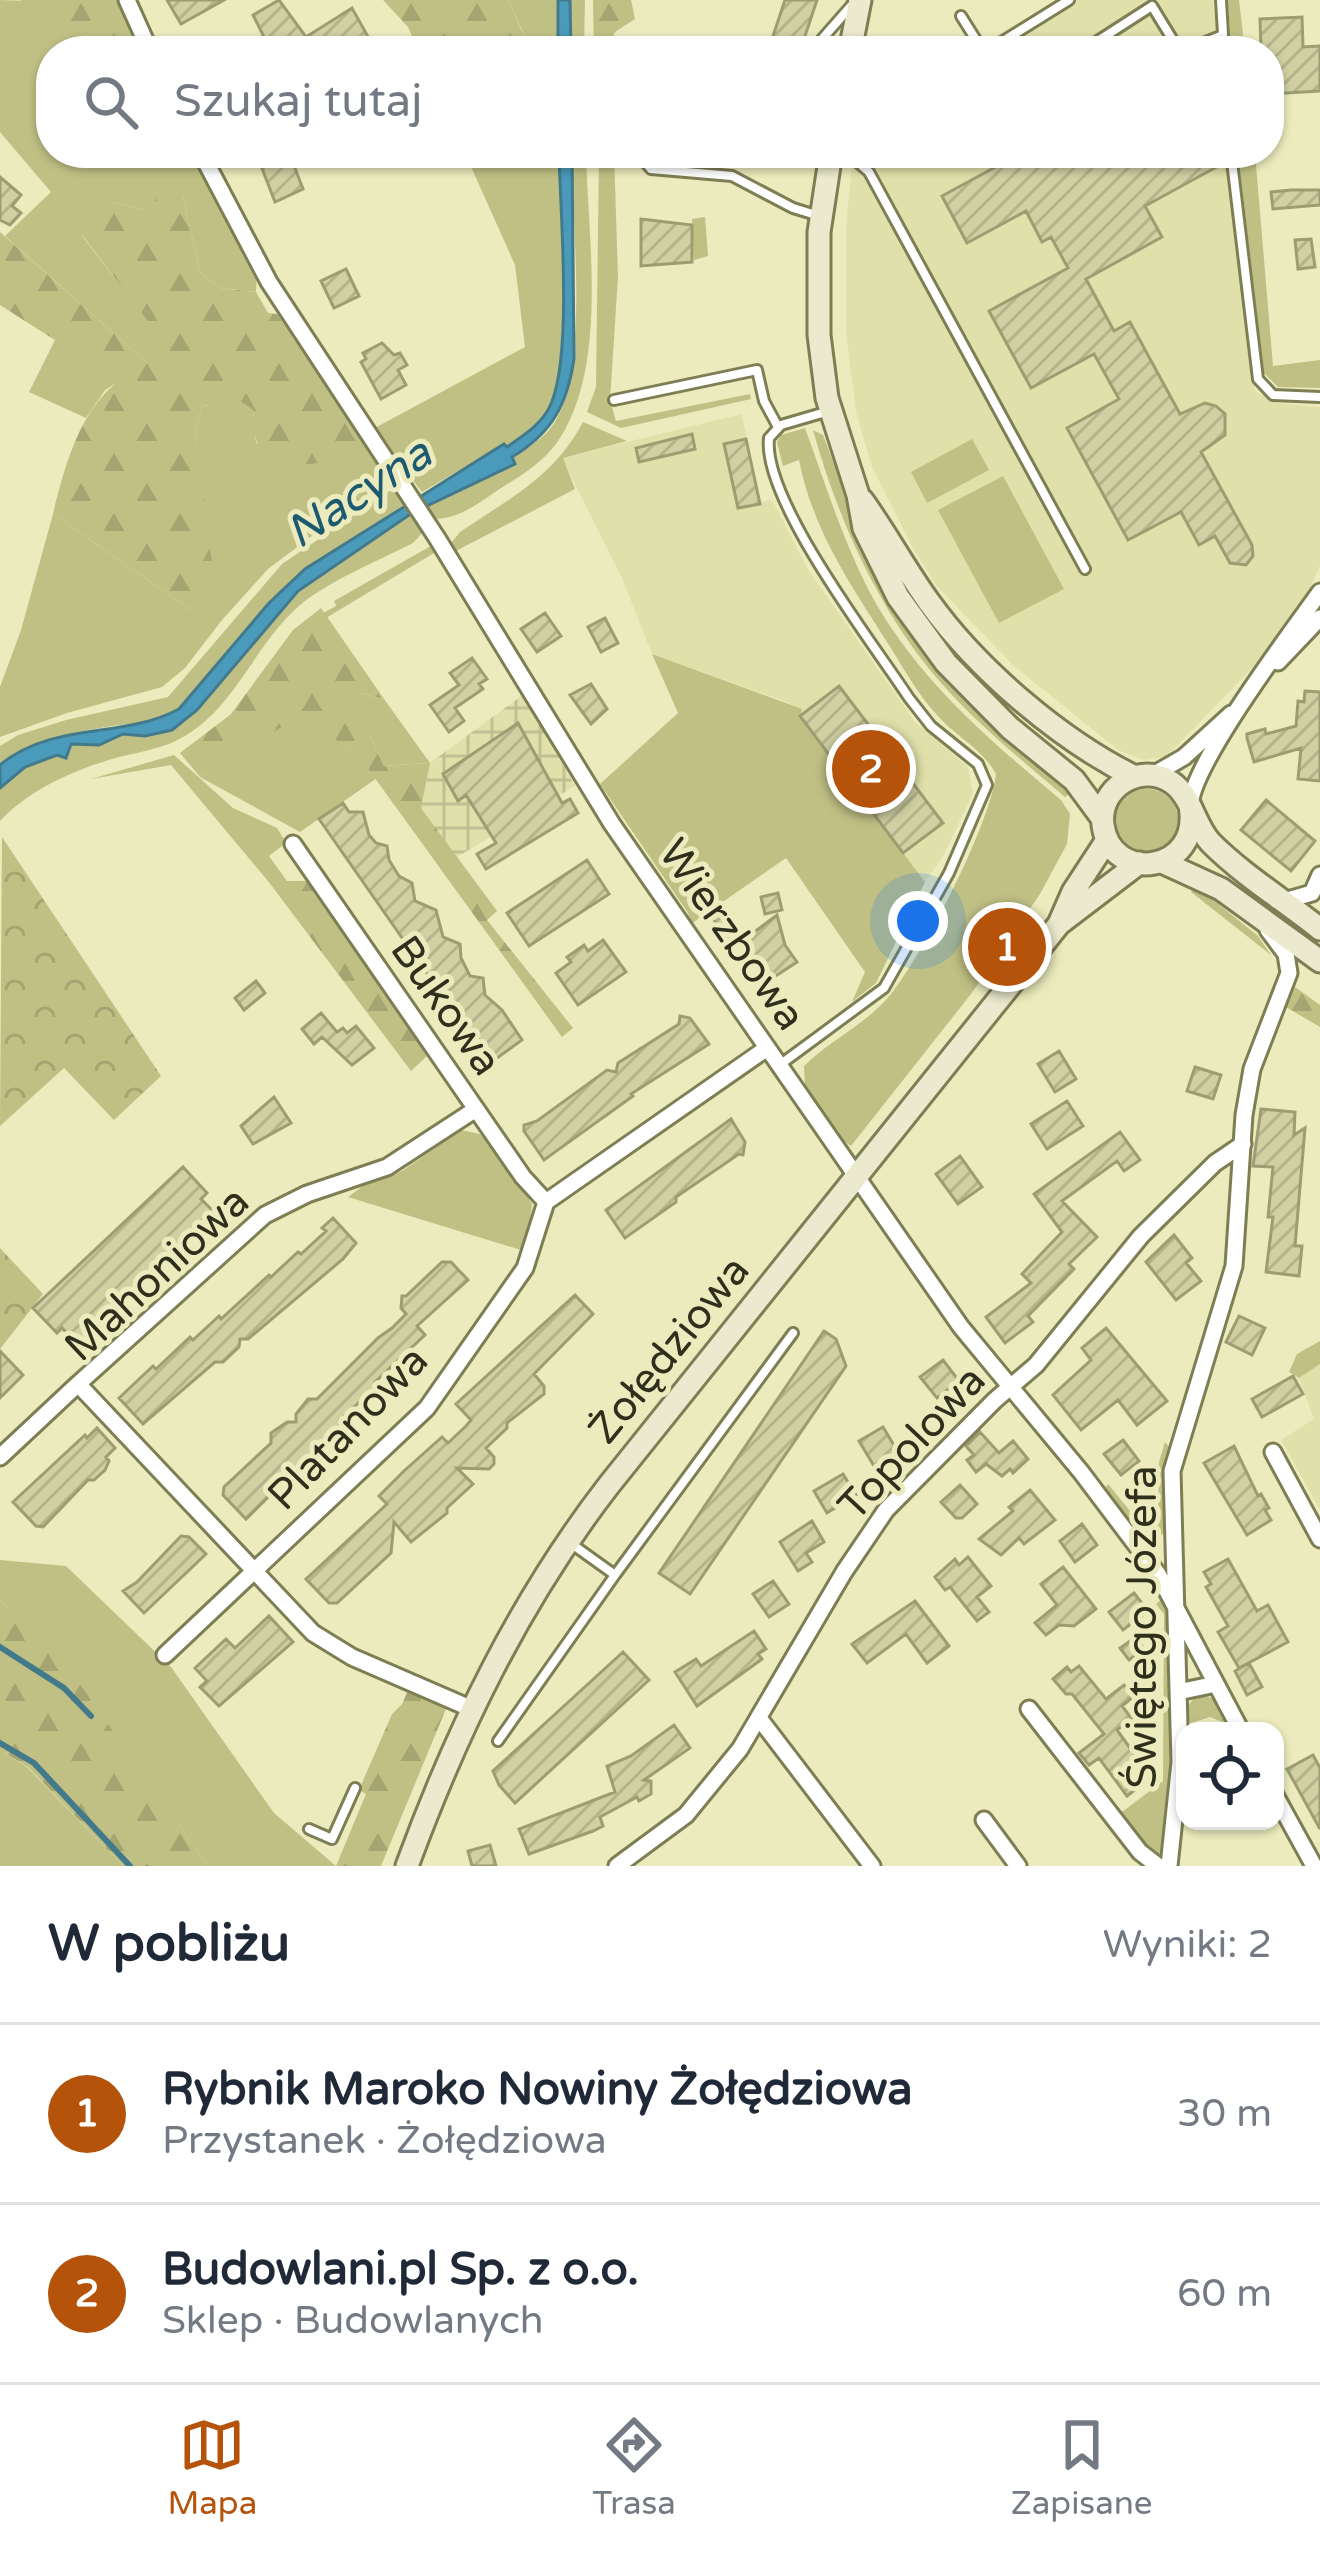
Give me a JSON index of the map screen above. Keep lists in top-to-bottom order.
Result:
{
  "streets": {
    "street": [
      "Wierzbowa",
      "Bukowa",
      "Mahoniowa",
      "Żołędziowa",
      "Platanowa",
      "Topolowa",
      "Świętego Józefa"
    ]
  },
  "crossings": [
    ["Wierzbowa", "Żołędziowa"],
    ["Wierzbowa", "Topolowa"],
    ["Wierzbowa", "Świętego Józefa"],
    ["Bukowa", "Mahoniowa"],
    ["Bukowa", "Platanowa"],
    ["Mahoniowa", "Żołędziowa"],
    ["Mahoniowa", "Platanowa"],
    ["Topolowa", "Świętego Józefa"]
  ],
  "water": ["Nacyna"],
  "page": {
    "search": "Szukaj tutaj",
    "pins": ["2", "1"],
    "heading": ["W pobliżu", "Wyniki: 2"],
    "list": [
      {
        "mark": "1",
        "name": "Rybnik Maroko Nowiny Żołędziowa",
        "note": "Przystanek · Żołędziowa",
        "value": "30 m"
      },
      {
        "mark": "2",
        "name": "Budowlani.pl Sp. z o.o.",
        "note": "Sklep · Budowlanych",
        "value": "60 m"
      }
    ],
    "nav": ["Mapa", "Trasa", "Zapisane"]
  }
}
